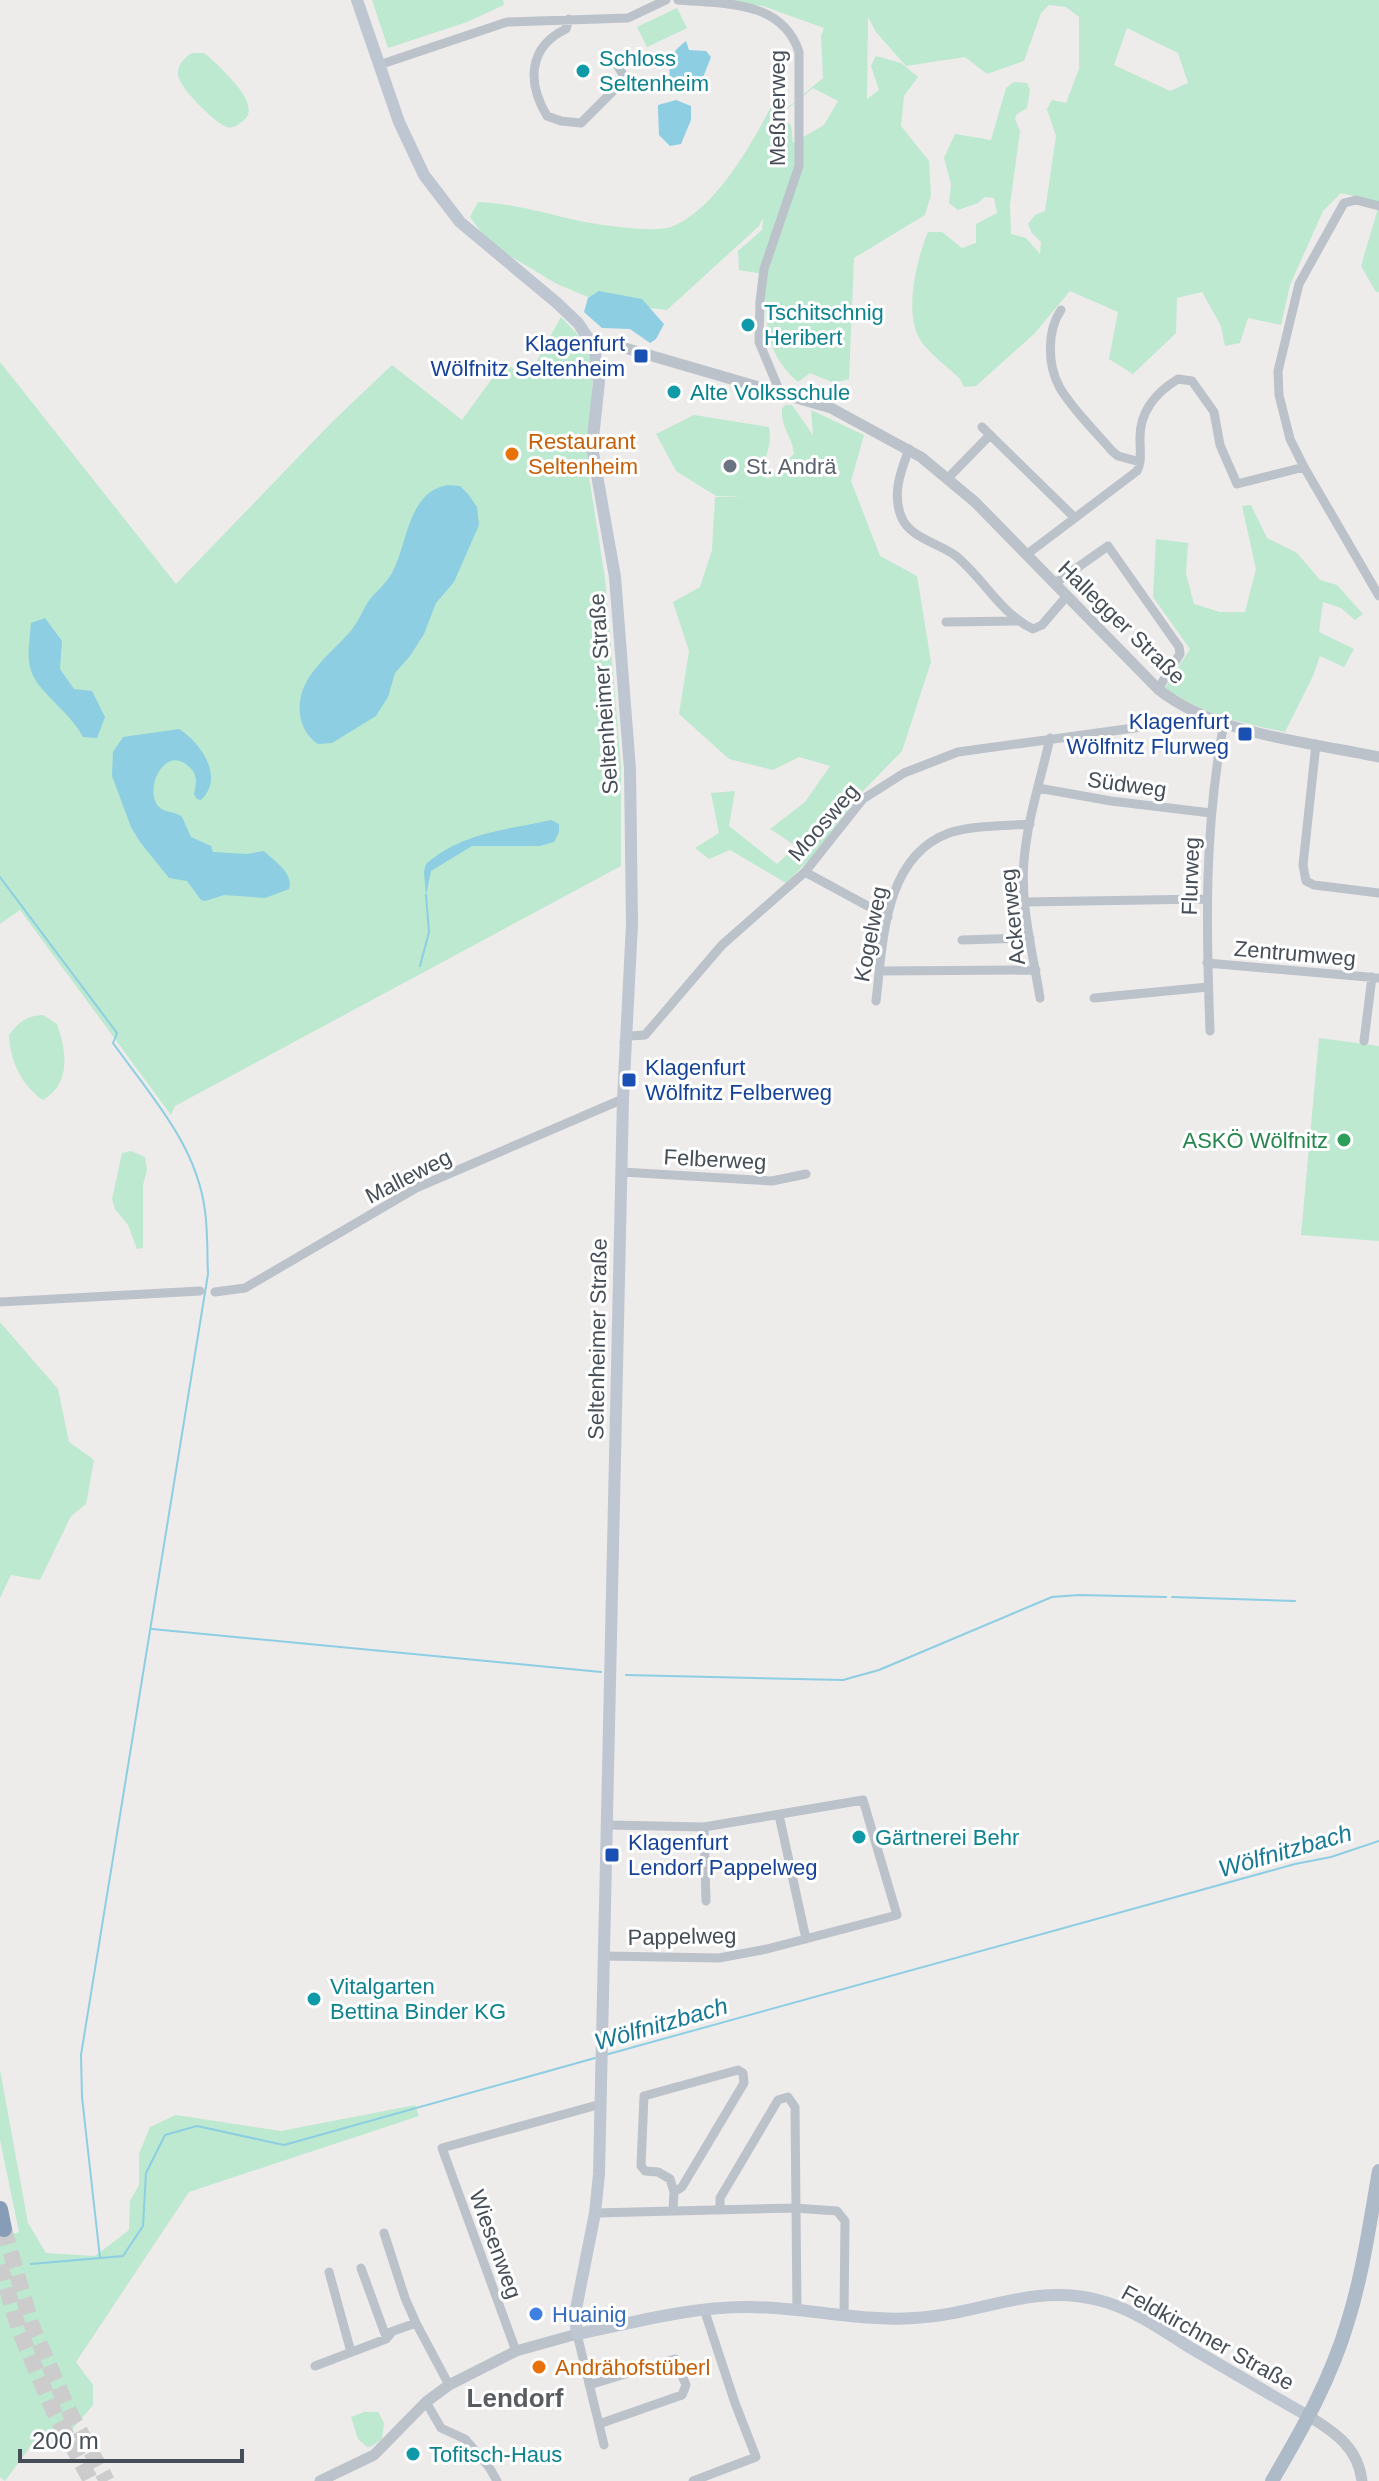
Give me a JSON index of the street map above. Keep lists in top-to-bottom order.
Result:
{
  "streets": {
    "main road": ["Seltenheimer Straße", "Feldkirchner Straße"],
    "street": [
      "Meßnerweg",
      "Hallegger Straße",
      "Südweg",
      "Moosweg",
      "Flurweg",
      "Ackerweg",
      "Kogelweg",
      "Zentrumweg",
      "Felberweg",
      "Malleweg",
      "Pappelweg",
      "Wiesenweg"
    ]
  },
  "crossings": [
    ["Meßnerweg", "Hallegger Straße"],
    ["Hallegger Straße", "Seltenheimer Straße"],
    ["Hallegger Straße", "Moosweg"],
    ["Hallegger Straße", "Flurweg"],
    ["Seltenheimer Straße", "Moosweg"],
    ["Seltenheimer Straße", "Felberweg"],
    ["Seltenheimer Straße", "Malleweg"],
    ["Seltenheimer Straße", "Pappelweg"],
    ["Seltenheimer Straße", "Wiesenweg"],
    ["Seltenheimer Straße", "Feldkirchner Straße"],
    ["Südweg", "Flurweg"],
    ["Südweg", "Ackerweg"],
    ["Moosweg", "Ackerweg"],
    ["Flurweg", "Zentrumweg"],
    ["Ackerweg", "Kogelweg"],
    ["Wiesenweg", "Feldkirchner Straße"]
  ],
  "districts": ["Lendorf"],
  "water": ["Wölfnitzbach"],
  "places": {
    "other": [
      "Schloss Seltenheim",
      "Tschitschnig Heribert",
      "Alte Volksschule",
      "Restaurant Seltenheim",
      "St. Andrä",
      "ASKÖ Wölfnitz",
      "Gärtnerei Behr",
      "Vitalgarten Bettina Binder KG",
      "Huainig",
      "Andrähofstüberl",
      "Tofitsch-Haus"
    ],
    "transit": [
      "Klagenfurt Wölfnitz Seltenheim",
      "Klagenfurt Wölfnitz Flurweg",
      "Klagenfurt Wölfnitz Felberweg",
      "Klagenfurt Lendorf Pappelweg"
    ]
  },
  "scale_bar": "200 m"
}
